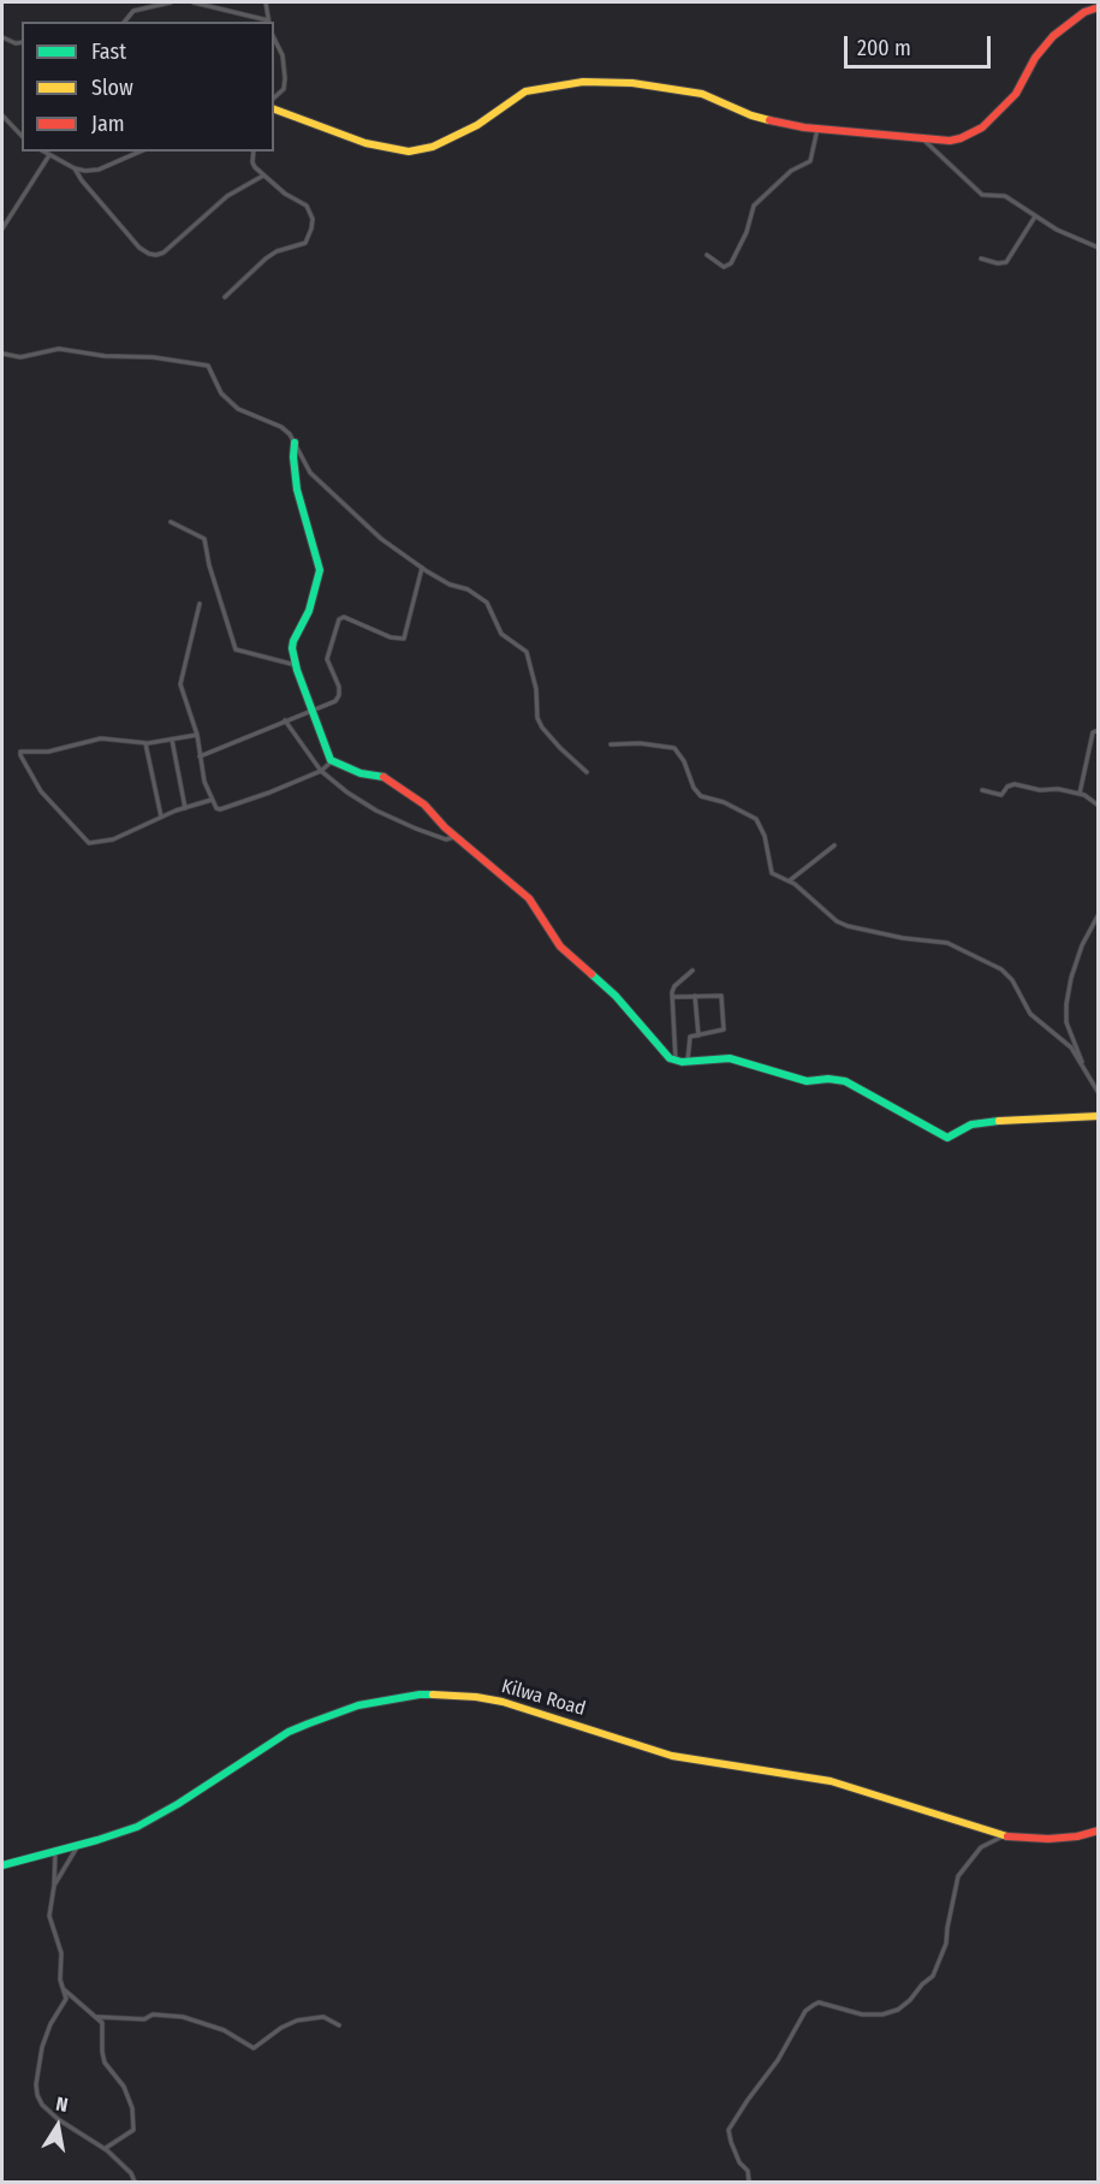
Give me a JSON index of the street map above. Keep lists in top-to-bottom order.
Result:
{
  "streets": {
    "main road": ["Kilwa Road"]
  },
  "legend": ["Fast", "Slow", "Jam"],
  "scale_bar": "200 m",
  "north": "top"
}
